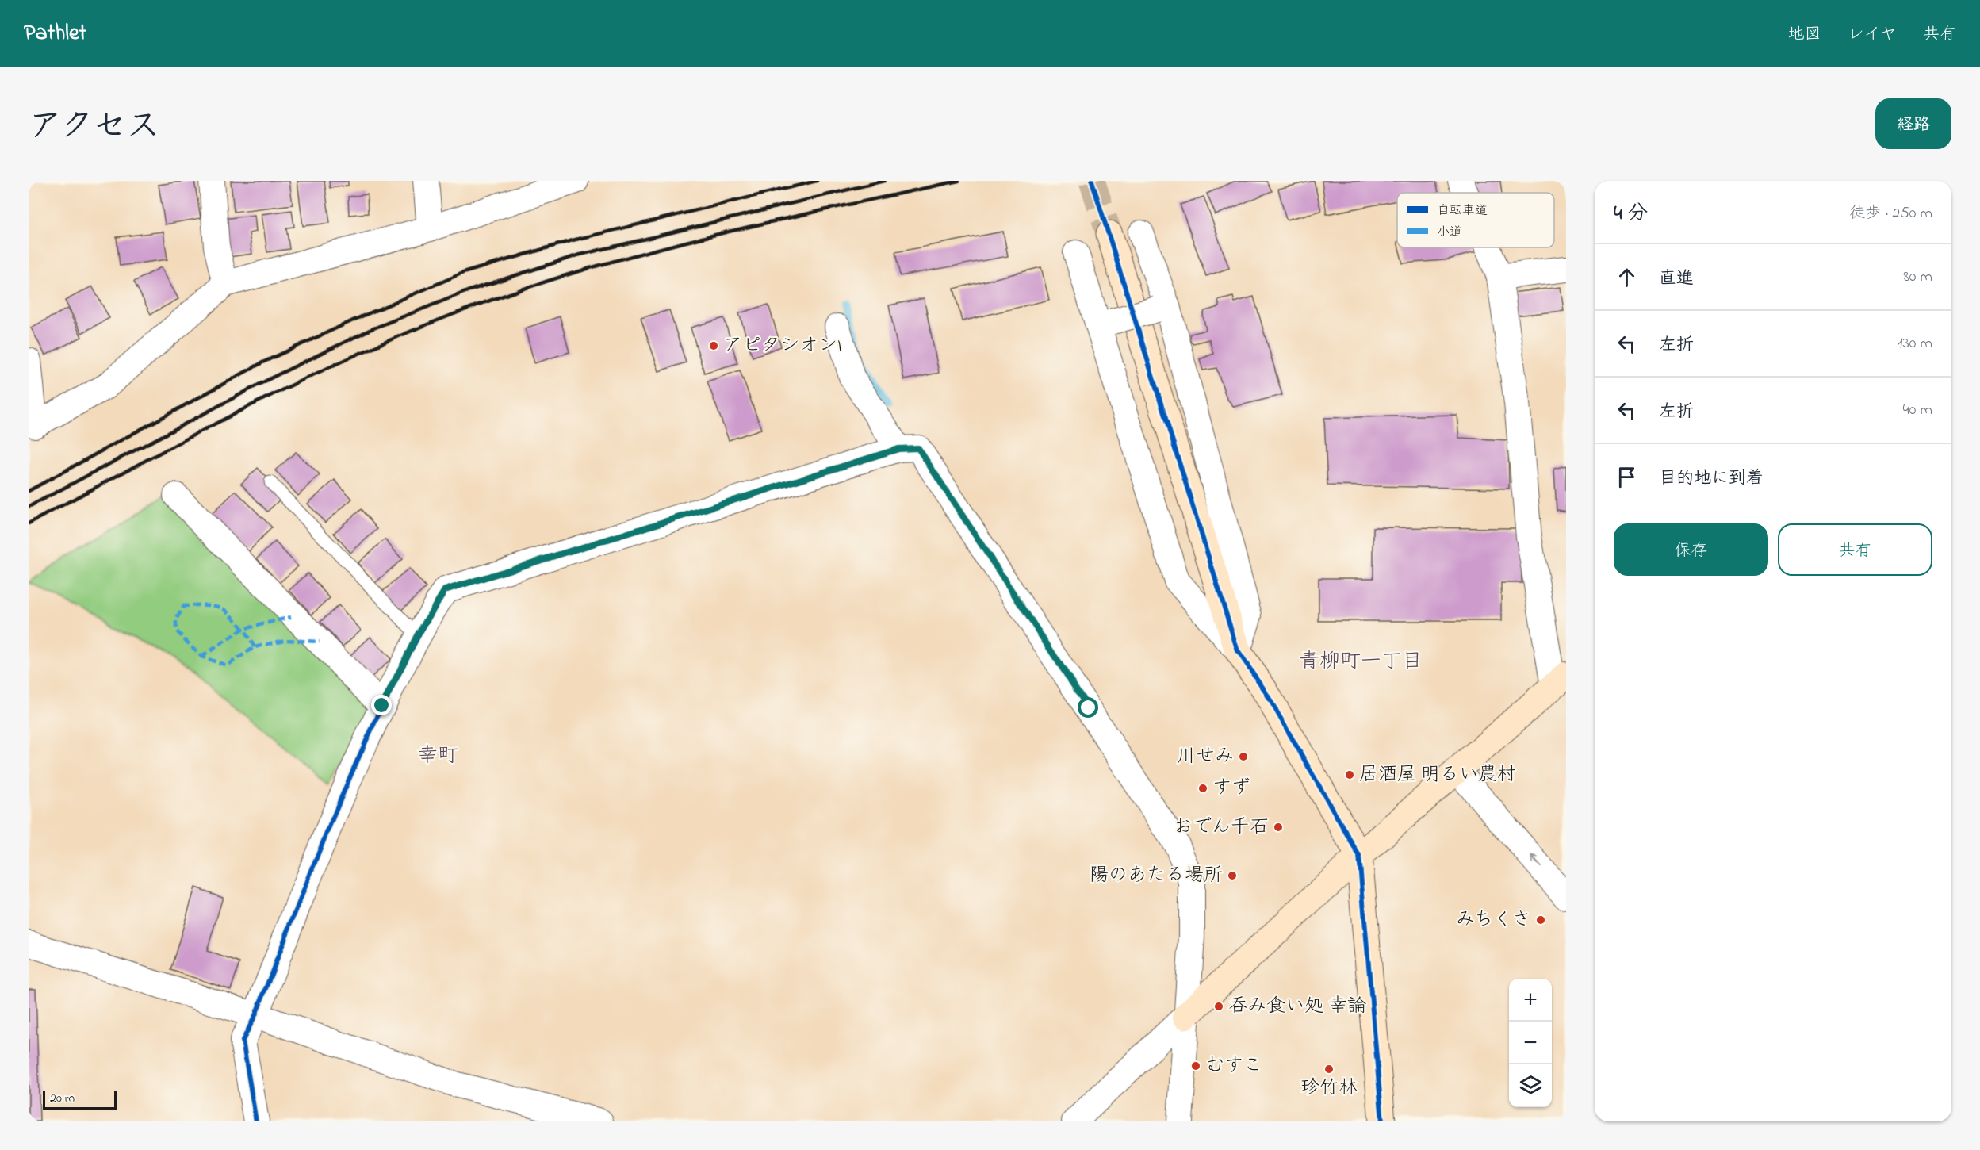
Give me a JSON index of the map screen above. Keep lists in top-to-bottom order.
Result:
{
  "districts": ["青柳町一丁目", "幸町"],
  "places": [
    "アピタシオンI",
    "川せみ",
    "居酒屋 明るい農村",
    "すず",
    "おでん千石",
    "陽のあたる場所",
    "みちくさ",
    "呑み食い処 幸論",
    "むすこ",
    "珍竹林"
  ],
  "legend": ["自転車道", "小道"],
  "scale_bar": "20 m",
  "page": {
    "header": "Pathlet",
    "nav": ["地図", "レイヤ", "共有"],
    "title": "アクセス",
    "buttons": [
      "経路",
      ["保存", "共有"]
    ],
    "heading": ["4 分", "徒歩 · 250 m"],
    "list": [
      ["直進", "80 m"],
      ["左折", "130 m"],
      ["左折", "40 m"],
      "目的地に到着"
    ],
    "map_buttons": ["+", "−"],
    "scale": "20 m"
  }
}
